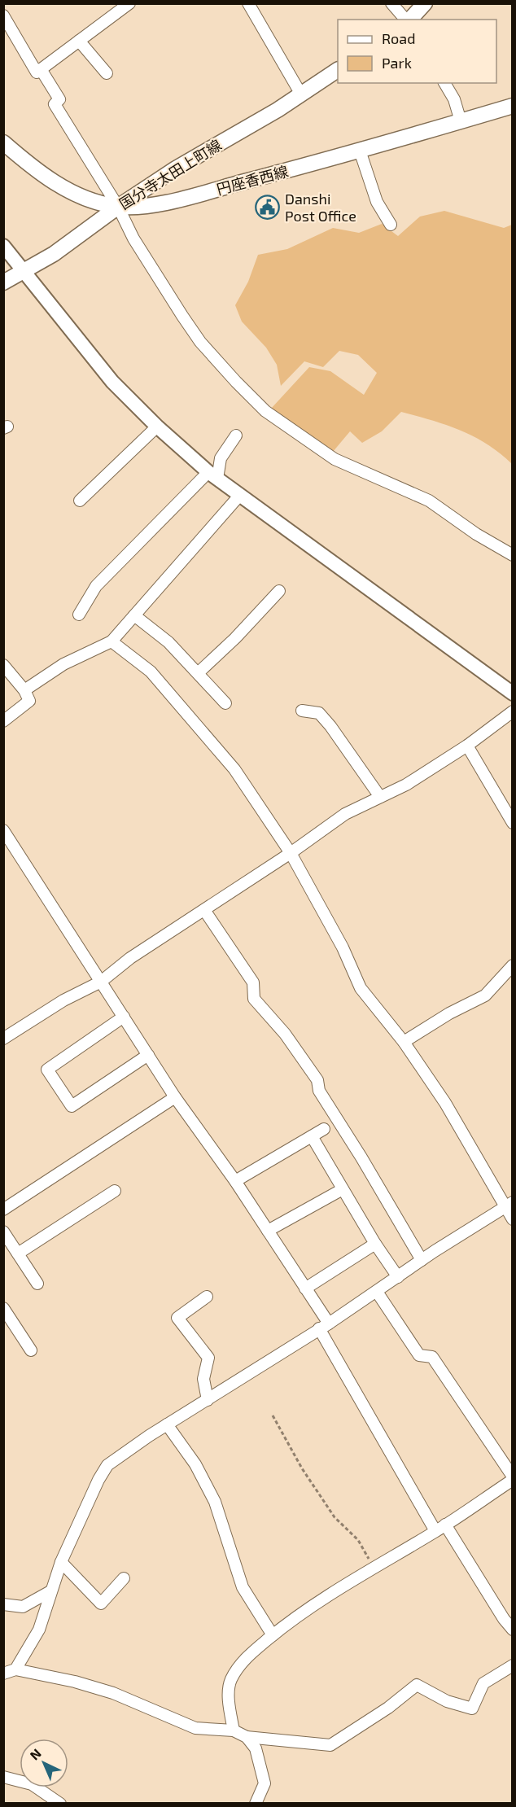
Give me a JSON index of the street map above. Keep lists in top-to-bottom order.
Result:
{
  "streets": {
    "main road": ["国分寺太田上町線", "円座香西線"]
  },
  "crossings": [
    ["国分寺太田上町線", "円座香西線"]
  ],
  "places": {
    "public building": ["Danshi Post Office"]
  },
  "legend": ["Road", "Park"],
  "north": "top left"
}
